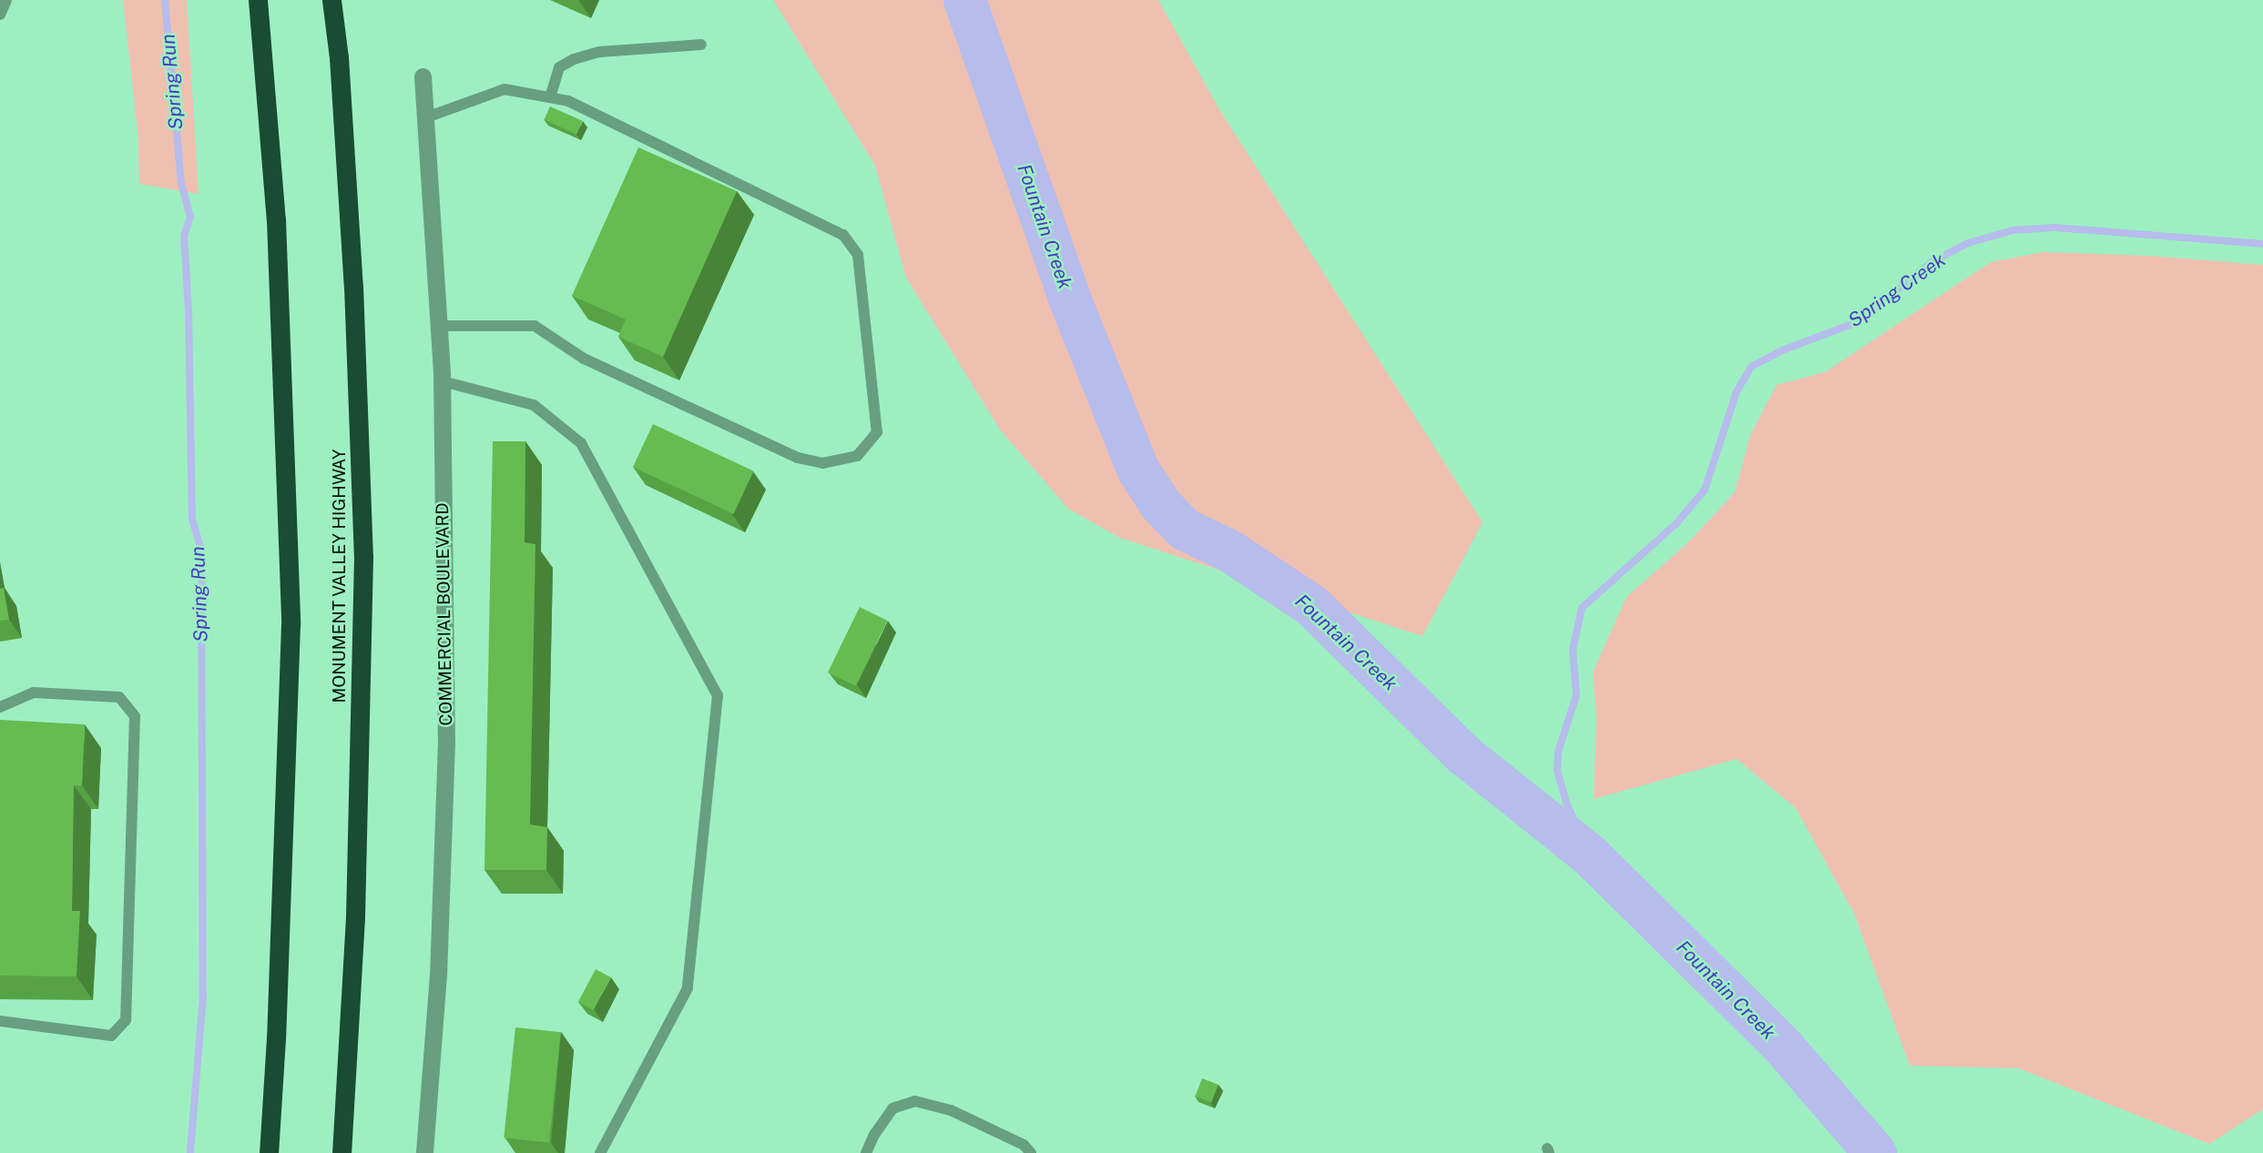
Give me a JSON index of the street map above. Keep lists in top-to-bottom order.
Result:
{
  "streets": {
    "highway": ["MONUMENT VALLEY HIGHWAY"],
    "street": ["COMMERCIAL BOULEVARD"]
  },
  "water": ["Spring Run", "Fountain Creek", "Spring Creek"]
}
